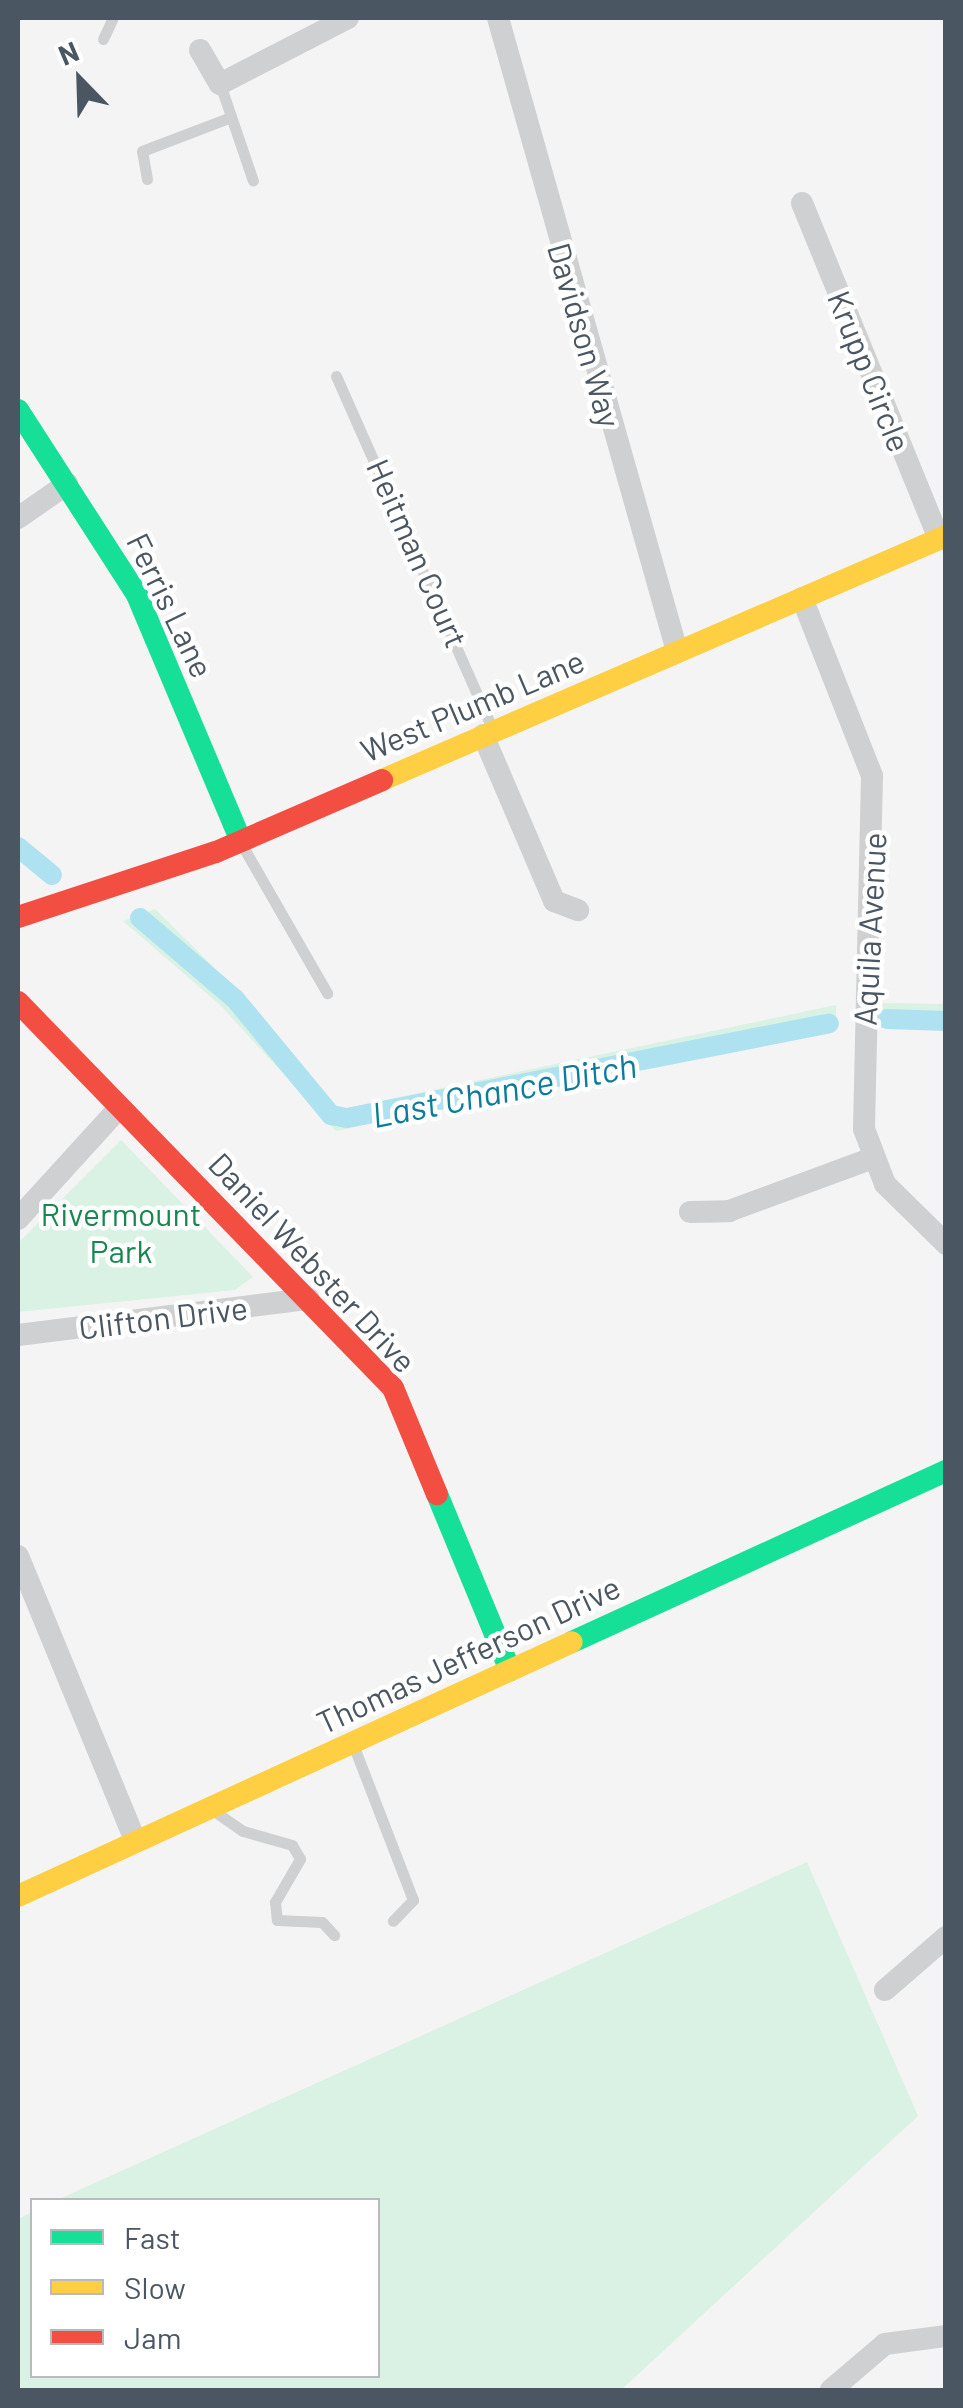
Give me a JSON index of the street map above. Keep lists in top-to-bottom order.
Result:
{
  "streets": {
    "street": [
      "Davidson Way",
      "Krupp Circle",
      "Ferris Lane",
      "West Plumb Lane",
      "Aquila Avenue",
      "Daniel Webster Drive",
      "Clifton Drive",
      "Thomas Jefferson Drive"
    ],
    "lane": ["Heitman Court"]
  },
  "crossings": [
    ["Davidson Way", "West Plumb Lane"],
    ["Krupp Circle", "West Plumb Lane"],
    ["Heitman Court", "West Plumb Lane"],
    ["Ferris Lane", "West Plumb Lane"],
    ["West Plumb Lane", "Aquila Avenue"],
    ["Daniel Webster Drive", "Clifton Drive"],
    ["Daniel Webster Drive", "Thomas Jefferson Drive"]
  ],
  "water": ["Last Chance Ditch"],
  "parks": ["Rivermount Park"],
  "legend": ["Fast", "Slow", "Jam"],
  "north": "top left"
}
